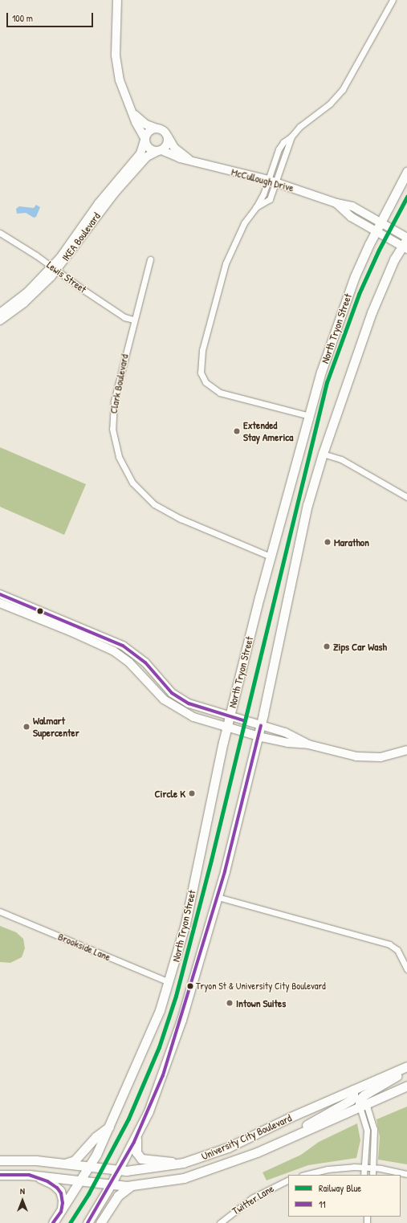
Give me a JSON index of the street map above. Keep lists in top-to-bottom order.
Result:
{
  "streets": {
    "main road": ["North Tryon Street", "University City Boulevard"],
    "street": [
      "McCullough Drive",
      "IKEA Boulevard",
      "Lewis Street",
      "Clark Boulevard",
      "Brookside Lane",
      "Twitter Lane"
    ]
  },
  "crossings": [
    ["McCullough Drive", "IKEA Boulevard"],
    ["McCullough Drive", "North Tryon Street"],
    ["IKEA Boulevard", "Lewis Street"],
    ["Lewis Street", "Clark Boulevard"],
    ["North Tryon Street", "Clark Boulevard"],
    ["North Tryon Street", "Brookside Lane"],
    ["North Tryon Street", "University City Boulevard"]
  ],
  "places": [
    "Extended Stay America",
    "Marathon",
    "Zips Car Wash",
    "Walmart Supercenter",
    "Circle K",
    "Tryon St & University City Boulevard",
    "Intown Suites"
  ],
  "lines": ["rail line Blue", "transit line 11"],
  "legend": ["Railway Blue", "11"],
  "scale_bar": "100 m",
  "north": "top"
}
